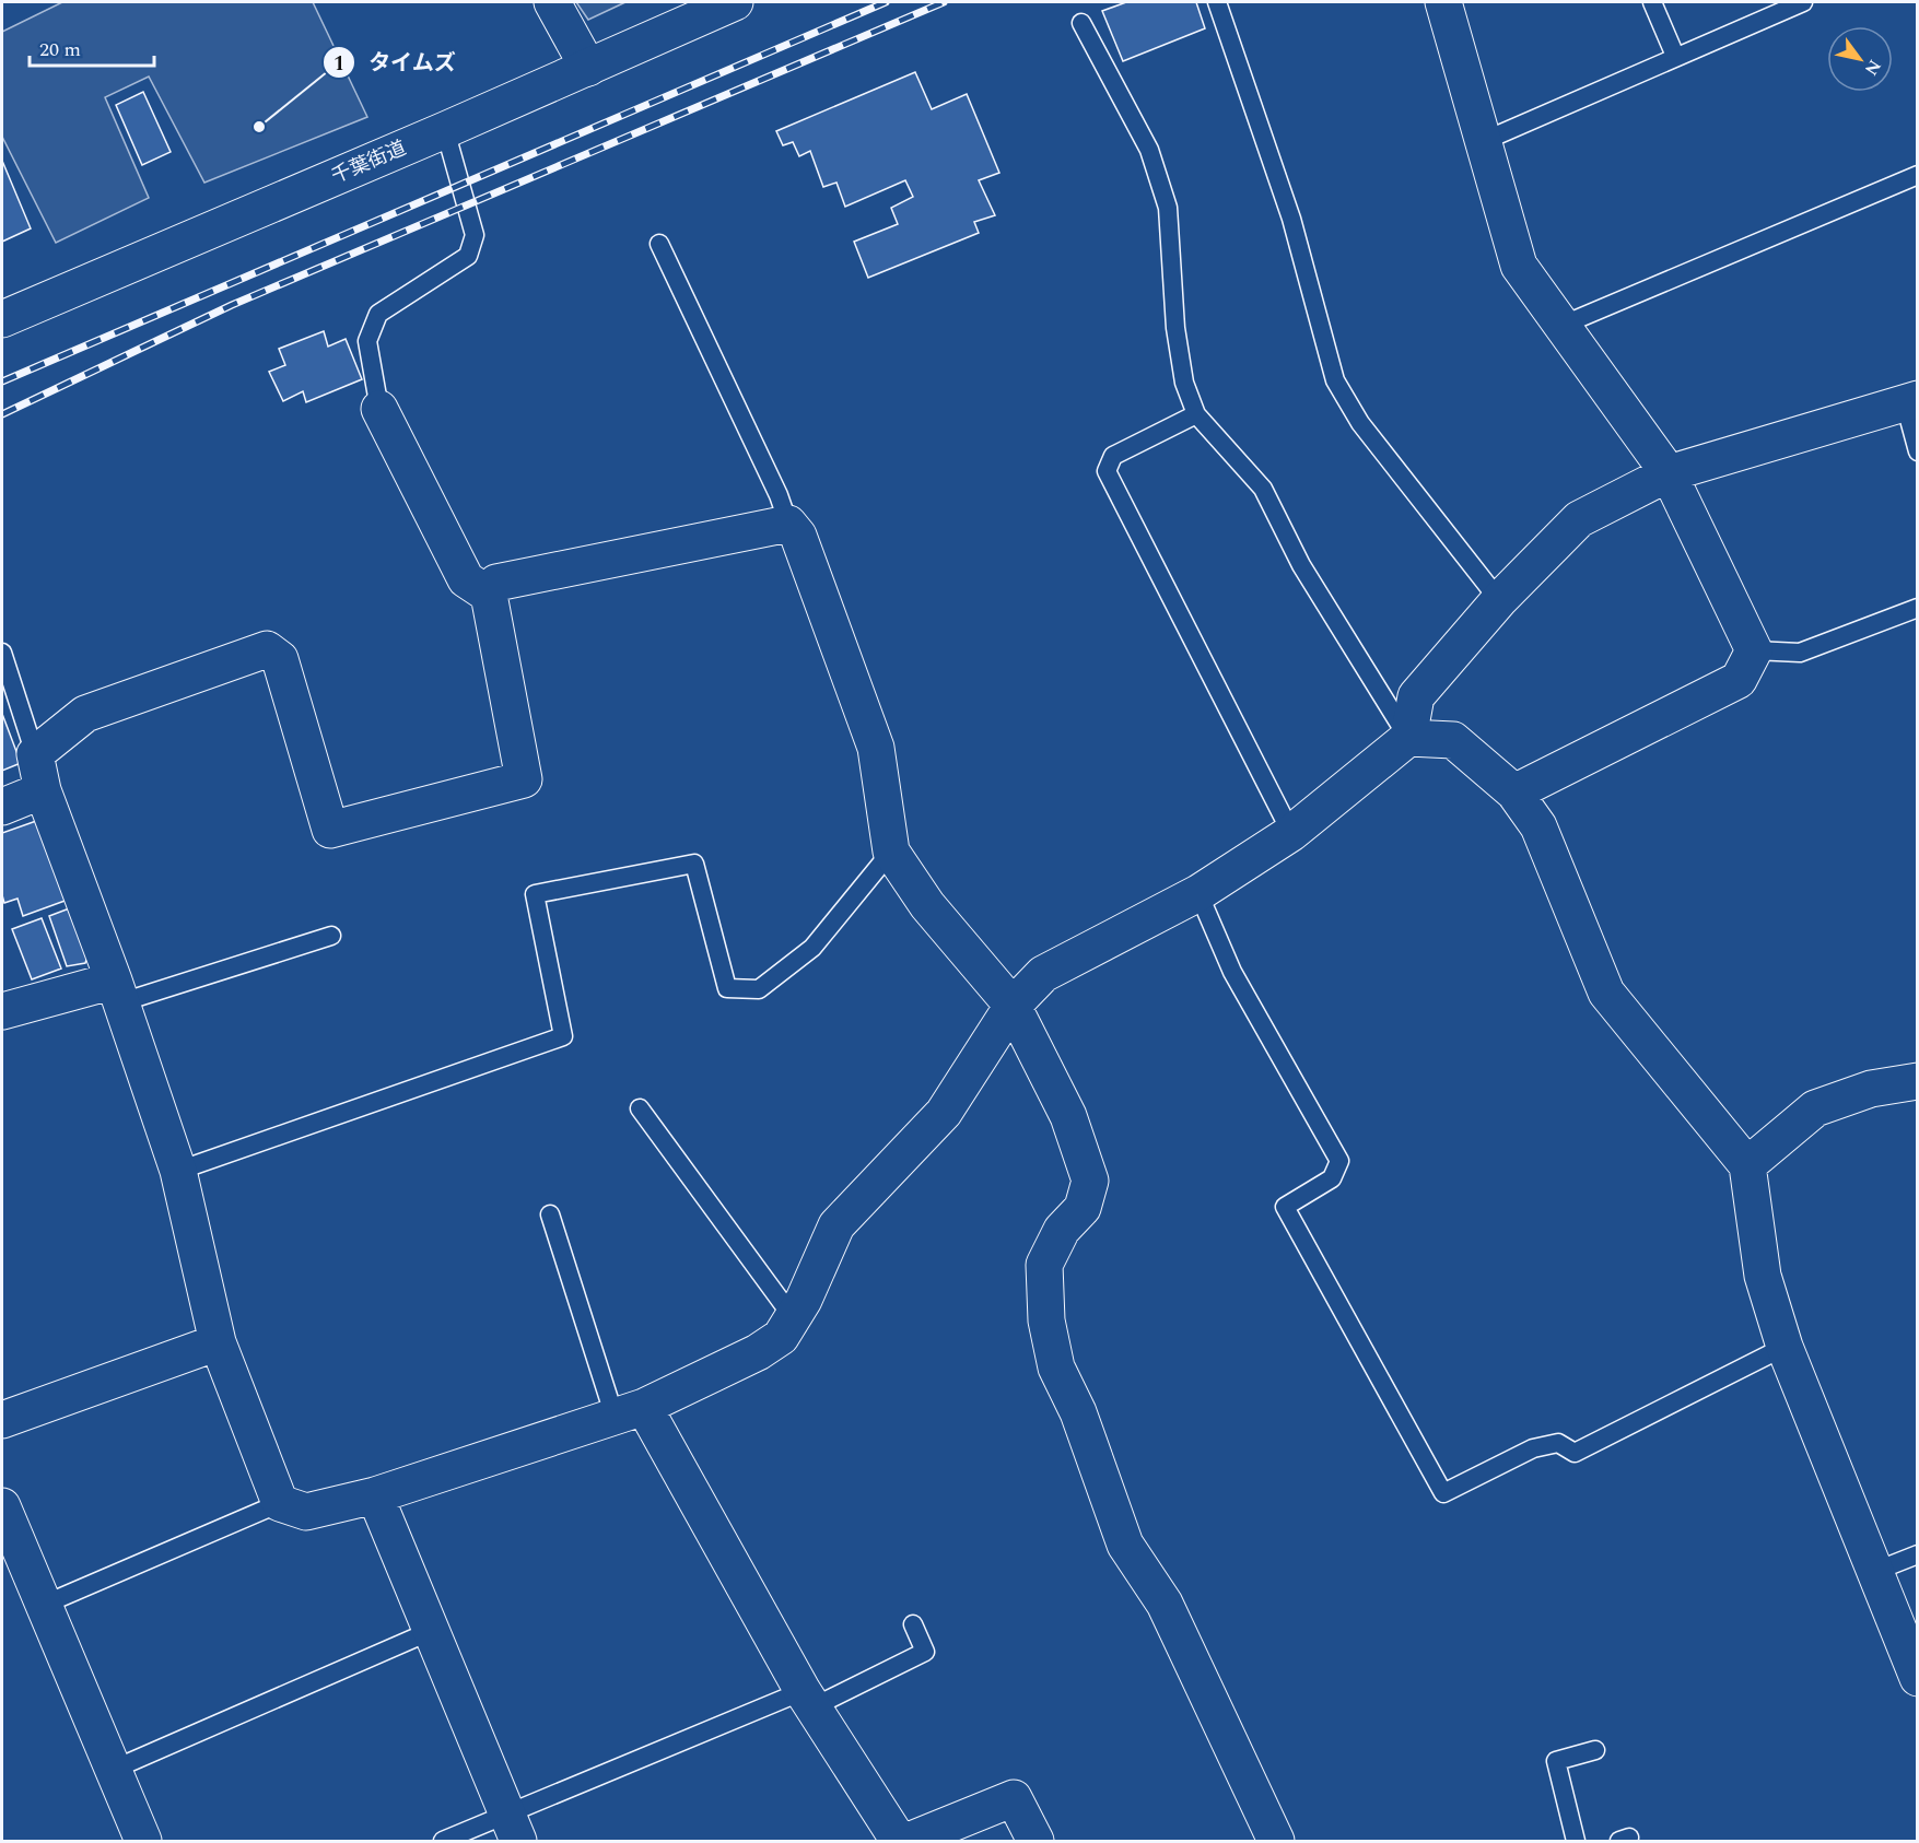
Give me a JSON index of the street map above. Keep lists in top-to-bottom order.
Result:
{
  "streets": {
    "main road": ["千葉街道"]
  },
  "places": ["タイムズ"],
  "scale_bar": "20 m",
  "north": "bottom right"
}
